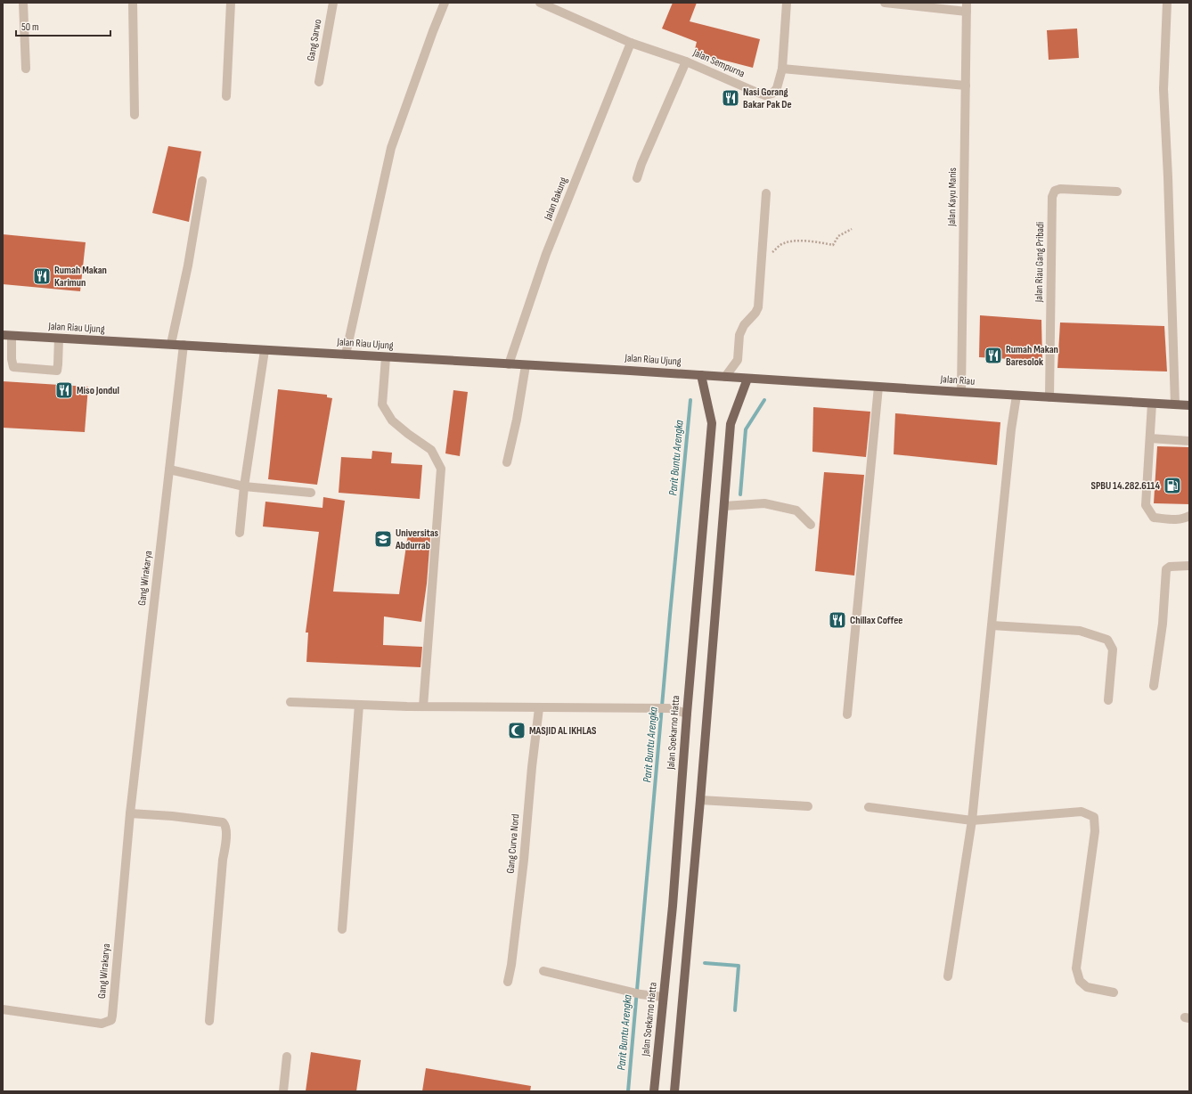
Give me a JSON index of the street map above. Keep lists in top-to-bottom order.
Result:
{
  "streets": {
    "main road": ["Jalan Riau Ujung", "Jalan Riau", "Jalan Soekarno Hatta"],
    "street": [
      "Gang Sarwo",
      "Jalan Sempurna",
      "Jalan Kayu Manis",
      "Jalan Bakung",
      "Jalan Riau Gang Pribadi",
      "Gang Wirakarya",
      "Gang Curva Nord"
    ]
  },
  "crossings": [
    ["Jalan Sempurna", "Jalan Bakung"],
    ["Jalan Kayu Manis", "Jalan Riau"],
    ["Jalan Bakung", "Jalan Riau Ujung"],
    ["Jalan Riau Gang Pribadi", "Jalan Riau"],
    ["Jalan Riau Ujung", "Jalan Riau"],
    ["Jalan Riau Ujung", "Gang Wirakarya"],
    ["Jalan Riau Ujung", "Jalan Soekarno Hatta"]
  ],
  "water": ["Parit Buntu Arengka"],
  "places": {
    "restaurant": [
      "Nasi Gorang Bakar Pak De",
      "Rumah Makan Karimun",
      "Rumah Makan Baresolok",
      "Miso Jondul",
      "Chillax Coffee"
    ],
    "fuel station": ["SPBU 14.282.6114"],
    "school or university": ["Universitas Abdurrab"],
    "mosque": ["MASJID AL IKHLAS"]
  },
  "scale_bar": "50 m"
}
